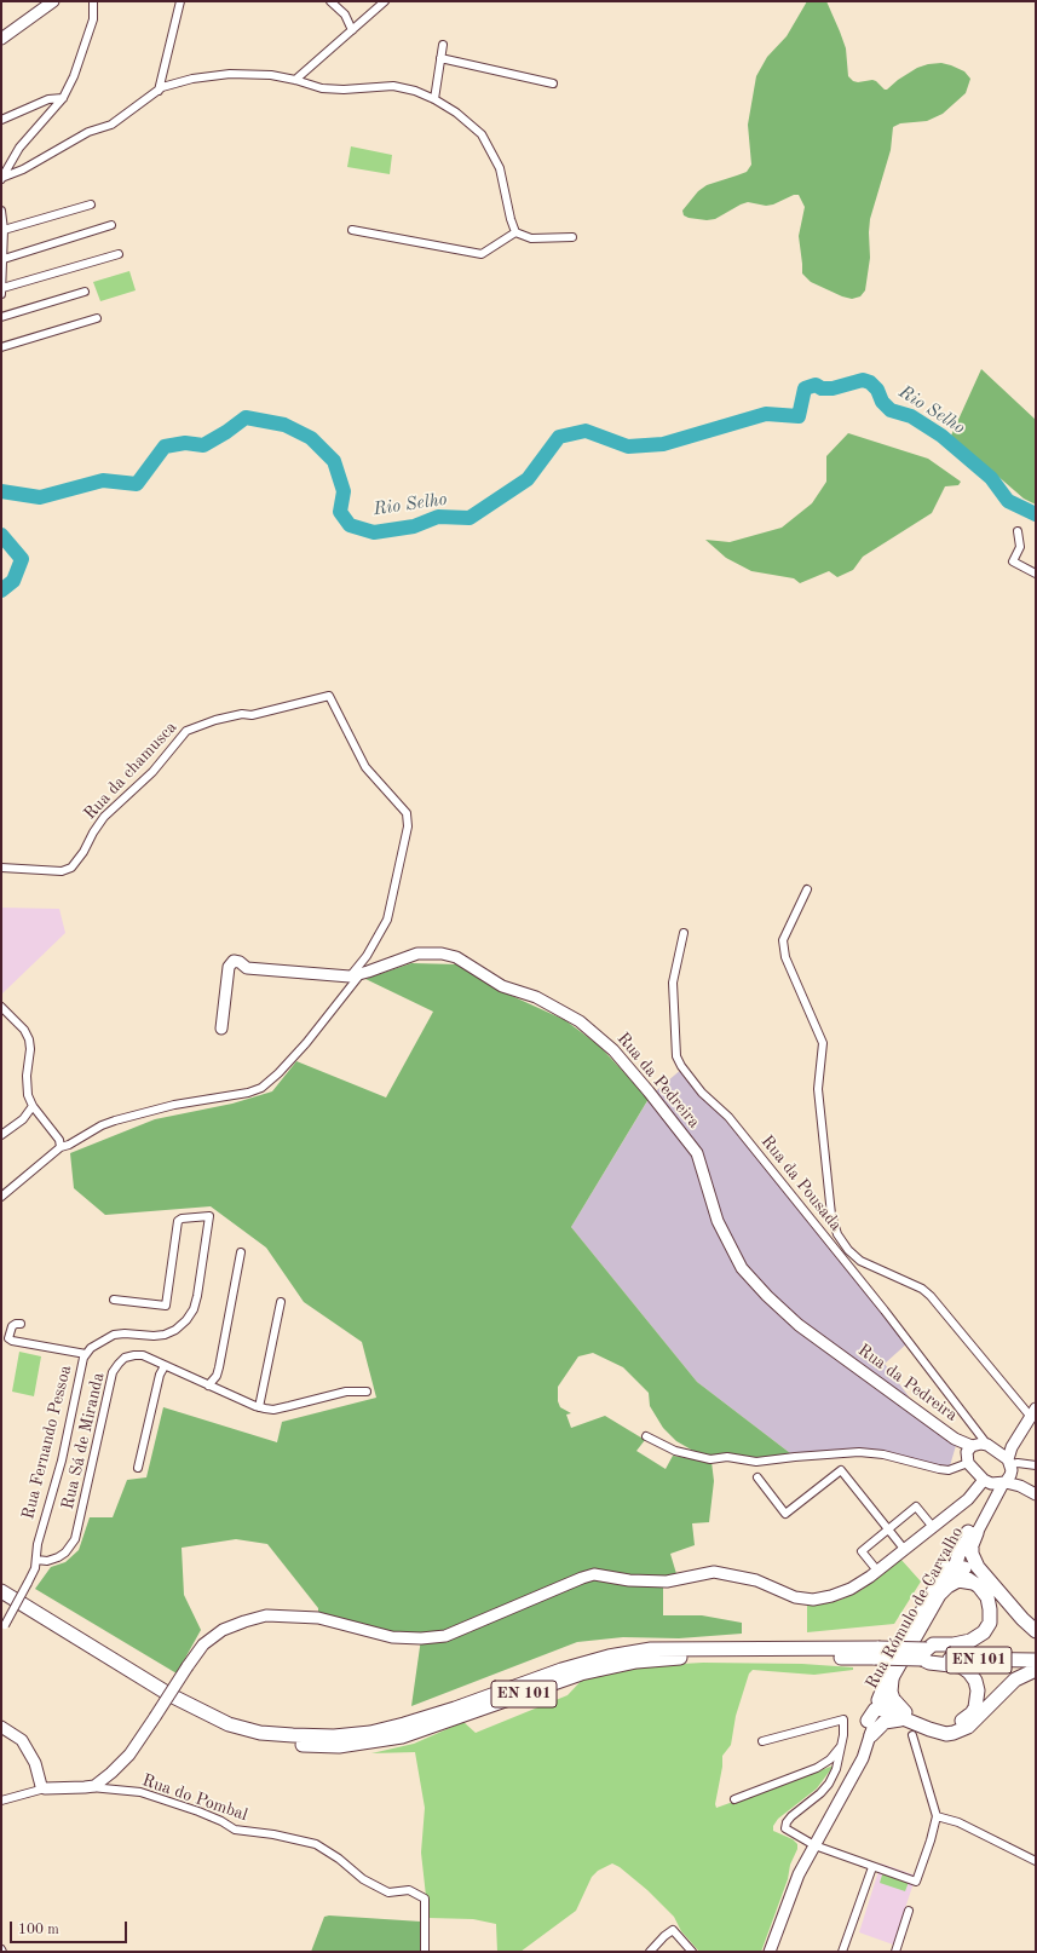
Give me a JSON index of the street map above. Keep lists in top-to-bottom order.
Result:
{
  "streets": {
    "highway": ["EN 101"],
    "street": [
      "Rua da chamusca",
      "Rua da Pedreira",
      "Rua da Pousada",
      "Rua Sá de Miranda",
      "Rua Fernando Pessoa",
      "Rua Rómulo de Carvalho",
      "Rua do Pombal"
    ]
  },
  "crossings": [
    ["Rua da chamusca", "Rua da Pedreira"],
    ["Rua Sá de Miranda", "Rua Fernando Pessoa"]
  ],
  "water": ["Rio Selho"],
  "scale_bar": "100 m"
}
